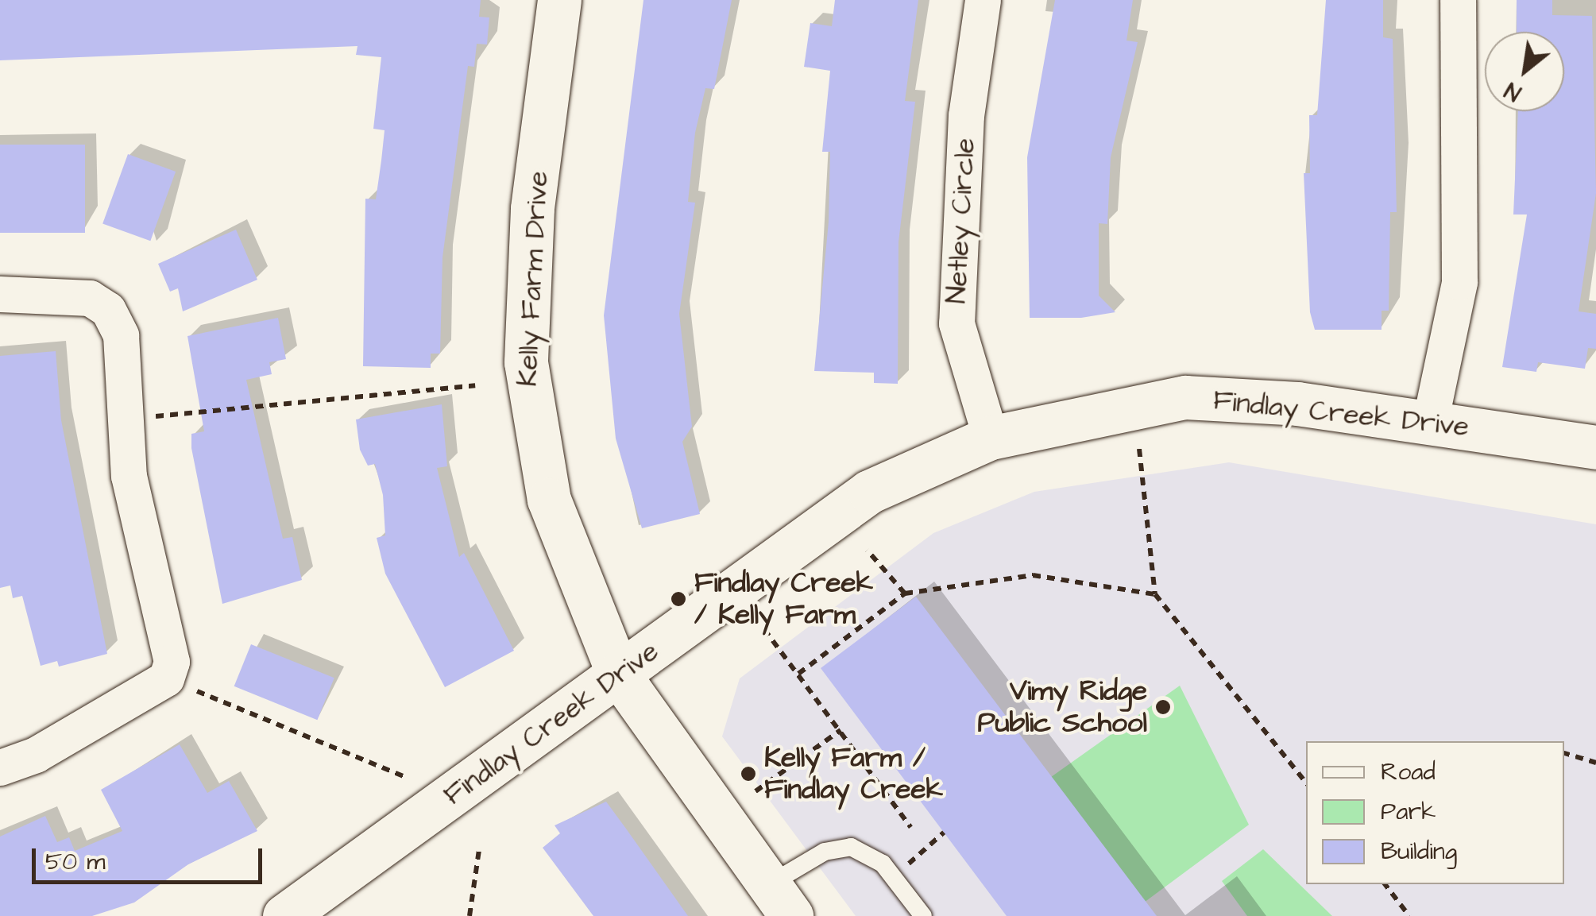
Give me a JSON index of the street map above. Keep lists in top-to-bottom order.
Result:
{
  "streets": {
    "street": ["Netley Circle", "Kelly Farm Drive", "Findlay Creek Drive"]
  },
  "crossings": [
    ["Netley Circle", "Findlay Creek Drive"],
    ["Kelly Farm Drive", "Findlay Creek Drive"]
  ],
  "places": ["Findlay Creek / Kelly Farm", "Vimy Ridge Public School", "Kelly Farm / Findlay Creek"],
  "legend": ["Road", "Park", "Building"],
  "scale_bar": "50 m",
  "north": "bottom left"
}
